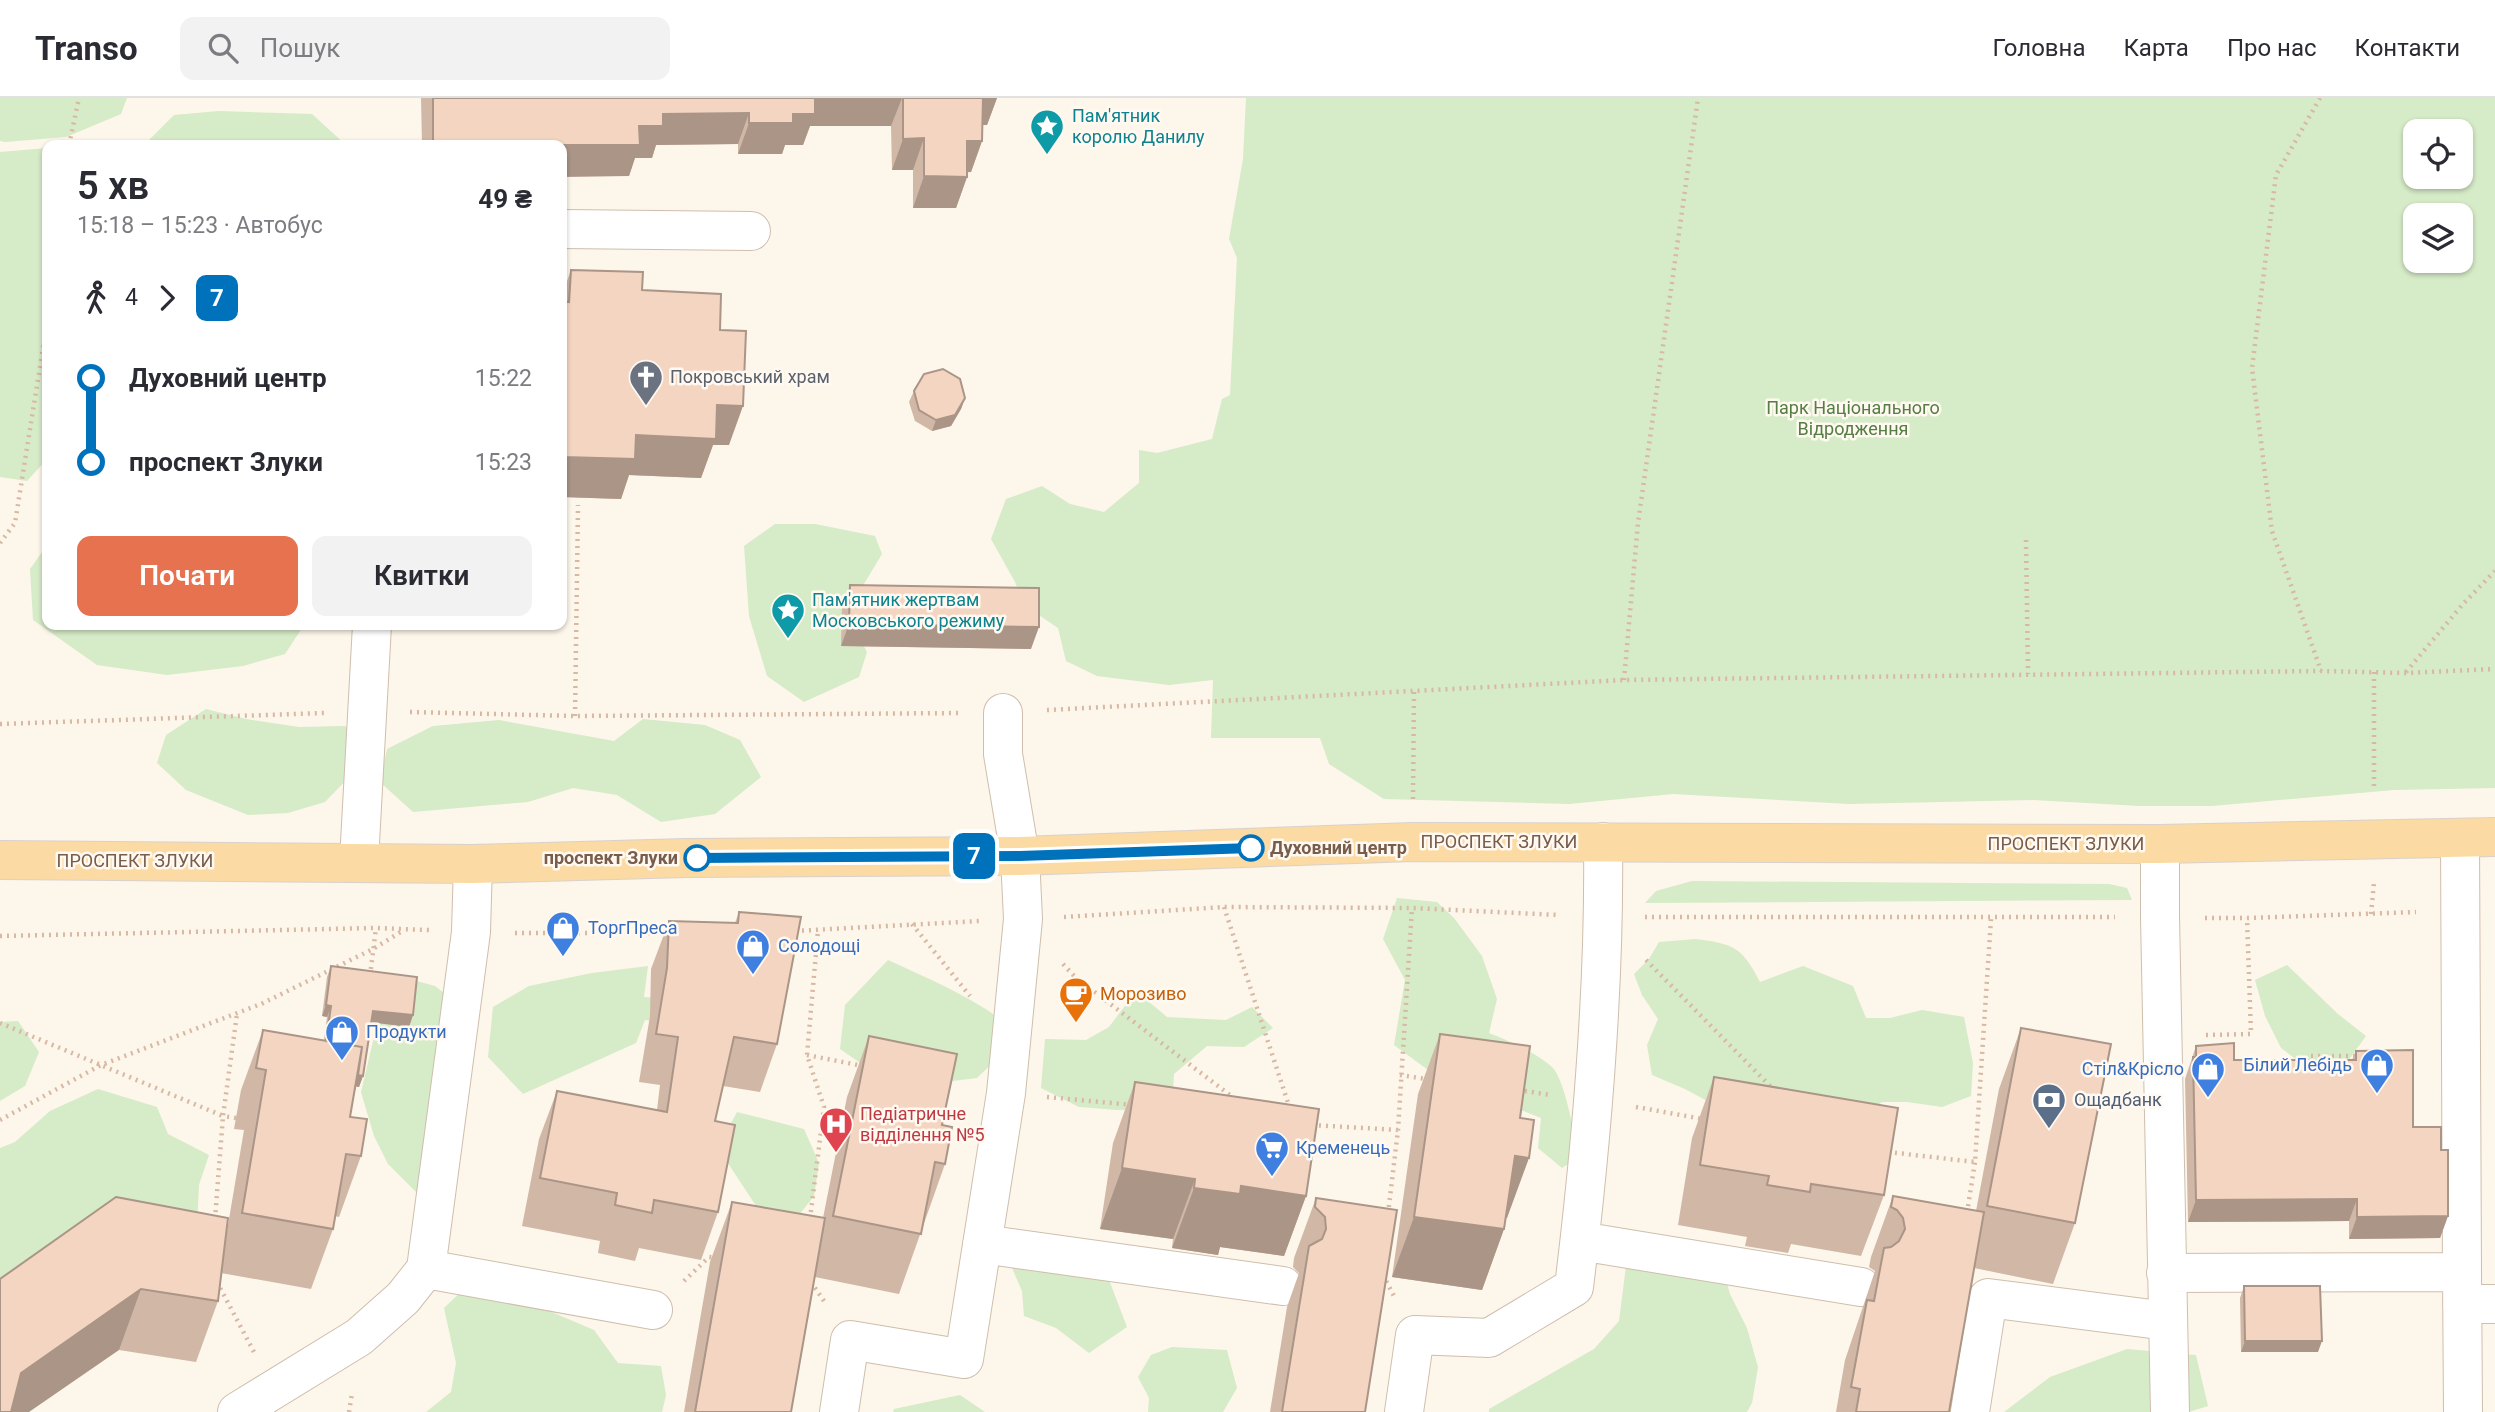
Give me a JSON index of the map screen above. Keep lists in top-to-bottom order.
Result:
{
  "streets": {
    "main road": ["ПРОСПЕКТ ЗЛУКИ"]
  },
  "parks": ["Парк Національного Відродження"],
  "places": {
    "place": ["Пам'ятник королю Данилу", "Пам'ятник жертвам Московського режиму"],
    "church": ["Покровський храм"],
    "other": ["Духовний центр", "проспект Злуки"],
    "shop": [
      "ТоргПреса",
      "Солодощі",
      "Продукти",
      "Білий Лебідь",
      "Стіл&Крісло"
    ],
    "cafe": ["Морозиво"],
    "bank": ["Ощадбанк"],
    "hospital": ["Педіатричне відділення №5"],
    "supermarket": ["Кременець"]
  },
  "lines": ["bus line 7"],
  "page": {
    "header": "Transo",
    "search": "Пошук",
    "nav": [
      "Головна",
      "Карта",
      "Про нас",
      "Контакти"
    ],
    "on_map": "7",
    "heading": ["5 хв", "15:18 – 15:23 · Автобус", "49 ₴"],
    "legs": ["4", "7"],
    "list": [
      {
        "name": "Духовний центр",
        "value": "15:22"
      },
      {
        "name": "проспект Злуки",
        "value": "15:23"
      }
    ],
    "buttons": ["Почати", "Квитки"]
  }
}
